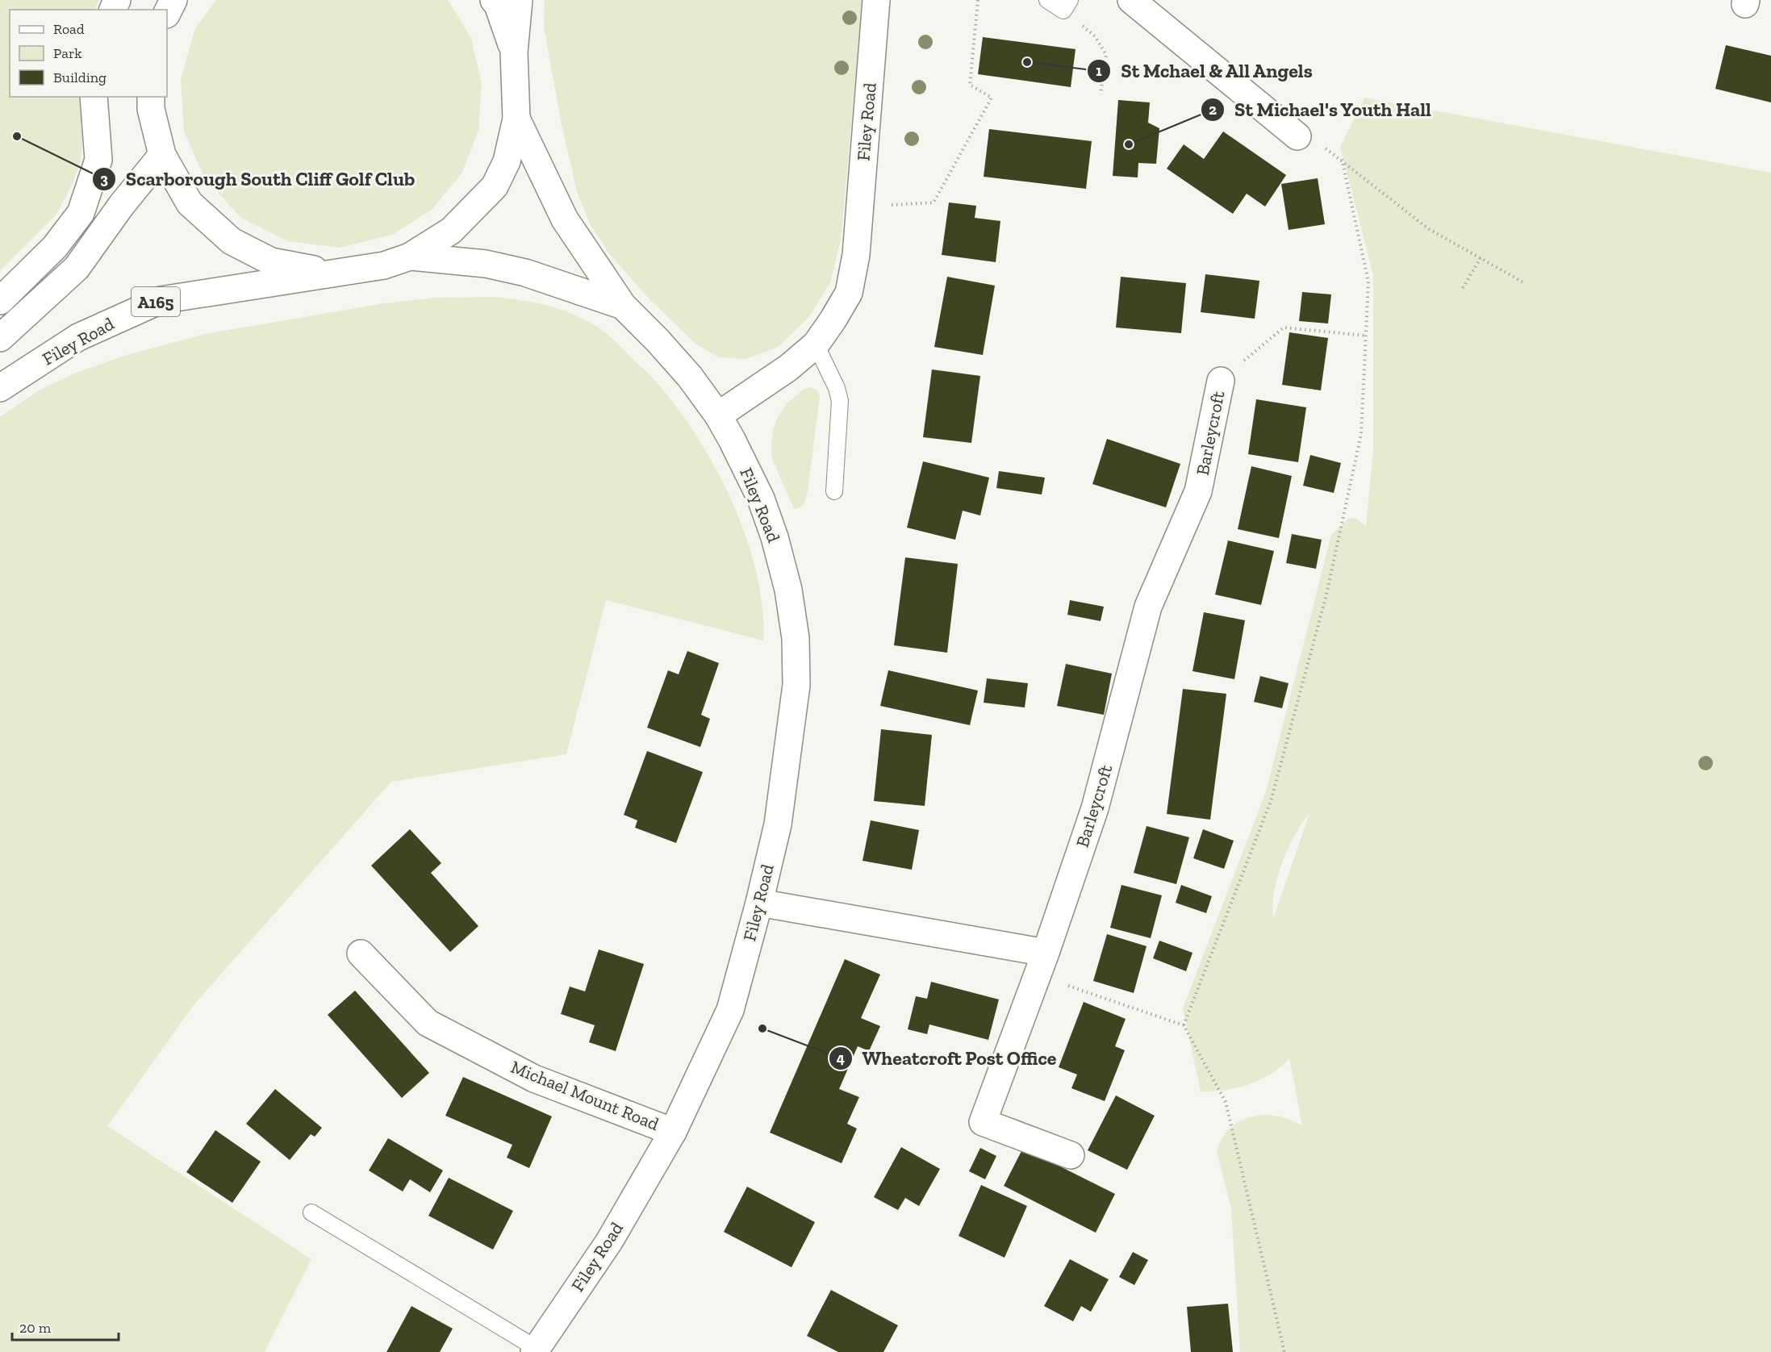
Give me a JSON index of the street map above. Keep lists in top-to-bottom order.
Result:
{
  "streets": {
    "main road": [
      "Filey Road",
      "A165",
      "Barleycroft",
      "Michael Mount Road"
    ]
  },
  "crossings": [
    ["Filey Road", "Michael Mount Road"]
  ],
  "places": [
    "St Mchael & All Angels",
    "Scarborough South Cliff Golf Club",
    "St Michael's Youth Hall",
    "Wheatcroft Post Office"
  ],
  "legend": ["Road", "Park", "Building"],
  "scale_bar": "20 m"
}
